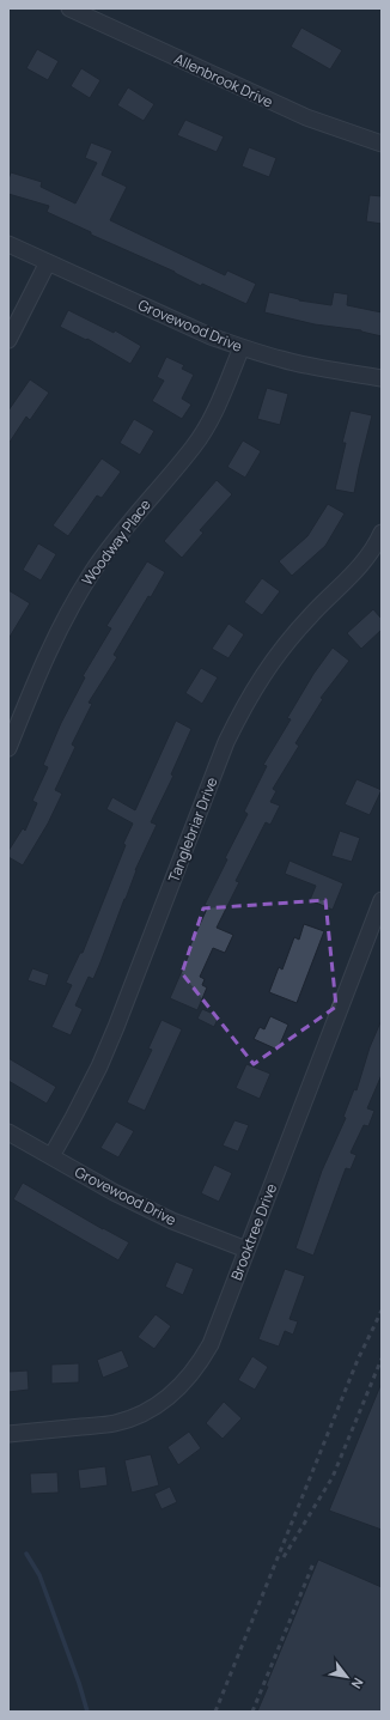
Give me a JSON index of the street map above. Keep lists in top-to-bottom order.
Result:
{
  "streets": {
    "street": [
      "Allenbrook Drive",
      "Grovewood Drive",
      "Woodway Place",
      "Tanglebriar Drive",
      "Brooktree Drive"
    ]
  },
  "crossings": [
    ["Grovewood Drive", "Woodway Place"],
    ["Grovewood Drive", "Tanglebriar Drive"],
    ["Grovewood Drive", "Brooktree Drive"]
  ],
  "north": "bottom right"
}
